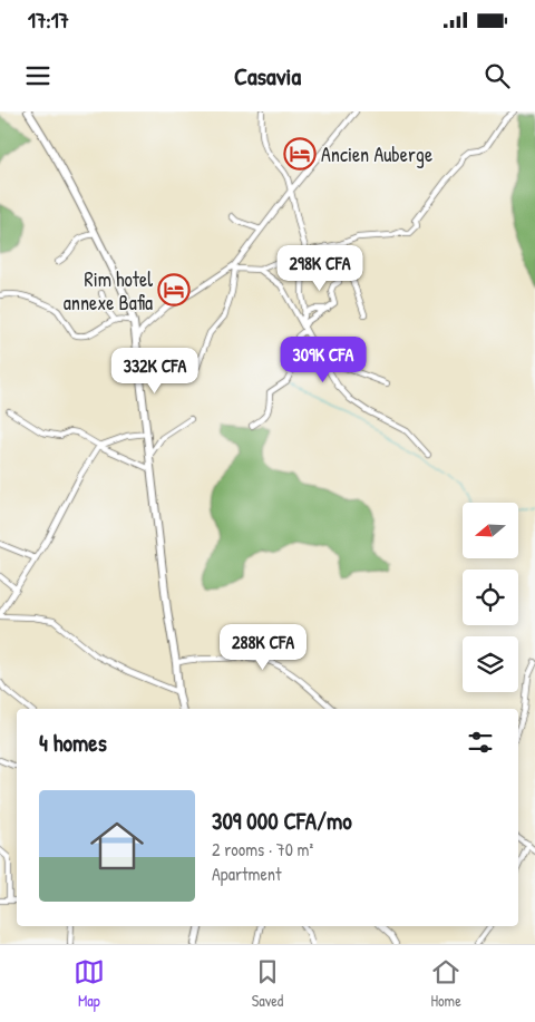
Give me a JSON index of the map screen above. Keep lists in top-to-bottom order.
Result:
{
  "places": {
    "hotel": ["Ancien Auberge", "Rim hotel annexe Bafia"]
  },
  "north": "left",
  "page": {
    "status": "17:17",
    "header": "Casavia",
    "price": [
      "298K CFA",
      "309K CFA",
      "332K CFA",
      "288K CFA"
    ],
    "heading": "4 homes",
    "list": [
      {
        "name": "309 000 CFA/mo",
        "note": "2 rooms · 70 m² · Apartment"
      }
    ],
    "tabs": ["Map", "Saved", "Home"]
  }
}
